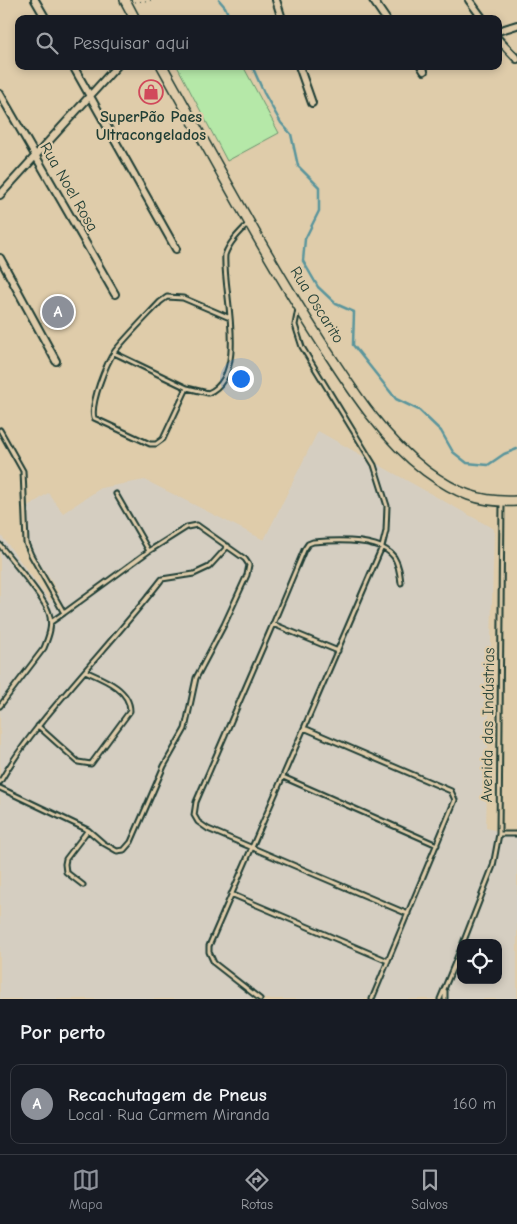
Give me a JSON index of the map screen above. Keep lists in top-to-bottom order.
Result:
{
  "streets": {
    "main road": ["Rua Oscarito"],
    "street": ["Rua Noel Rosa"],
    "lane": ["Avenida das Indústrias"]
  },
  "crossings": [
    ["Rua Oscarito", "Avenida das Indústrias"]
  ],
  "places": {
    "shop": ["SuperPão Paes Ultracongelados"]
  },
  "page": {
    "search": "Pesquisar aqui",
    "pins": "A",
    "heading": "Por perto",
    "list": [
      {
        "mark": "A",
        "name": "Recachutagem de Pneus",
        "note": "Local · Rua Carmem Miranda",
        "value": "160 m"
      }
    ],
    "nav": ["Mapa", "Rotas", "Salvos"]
  }
}
